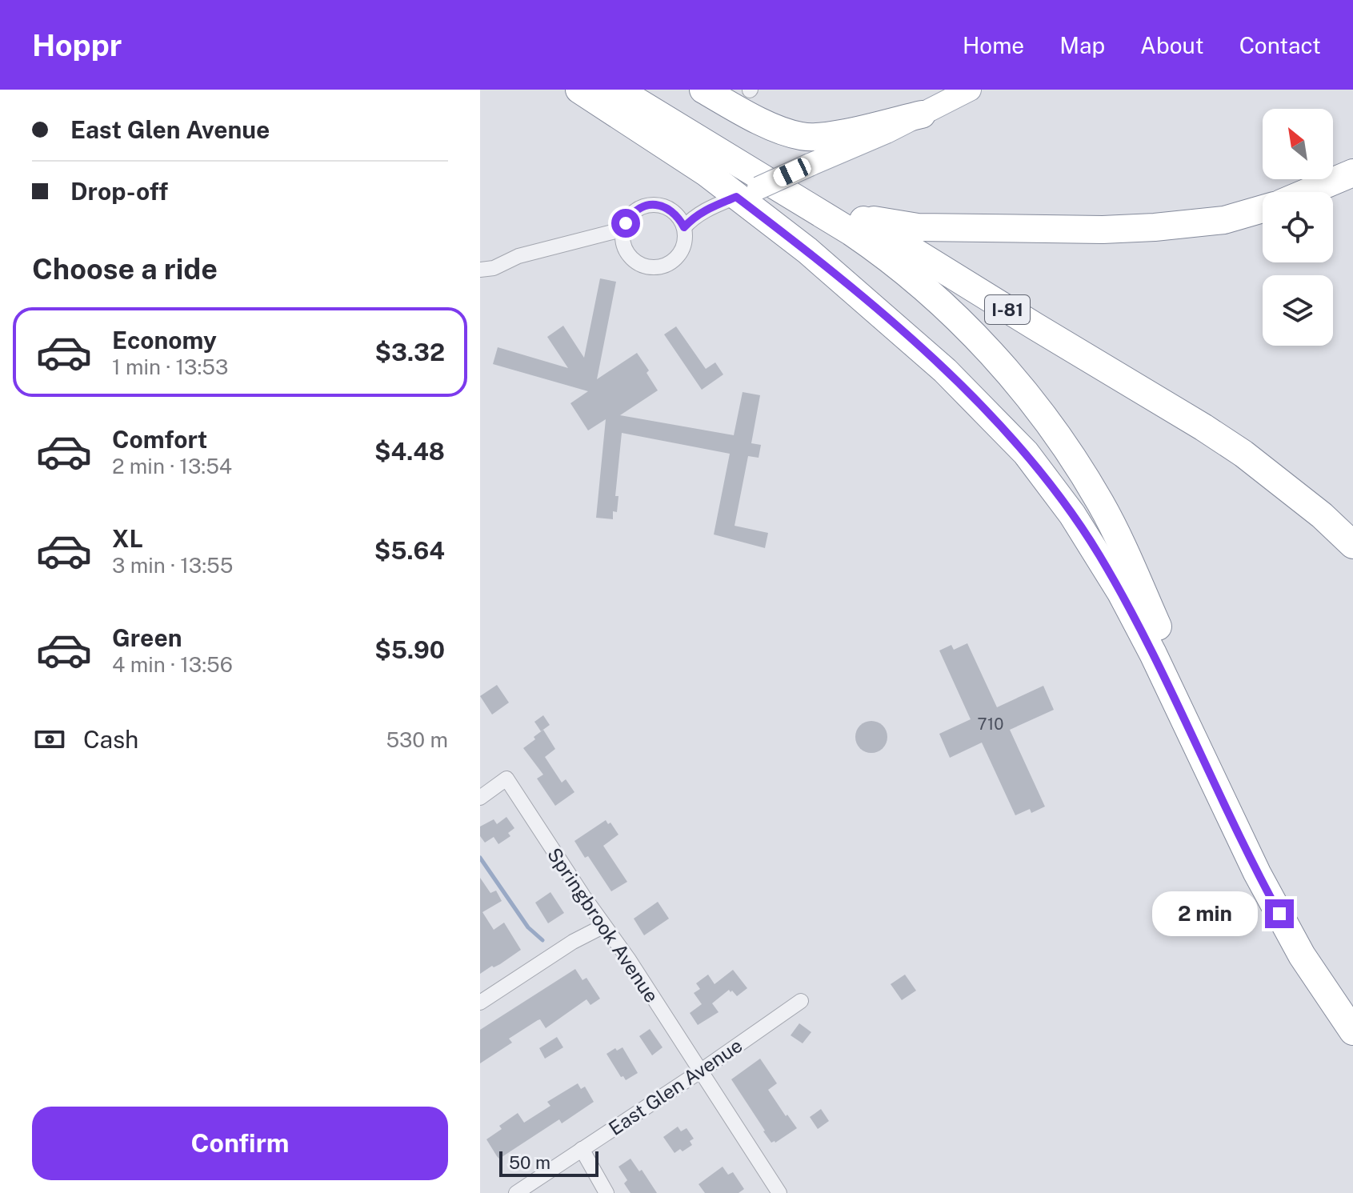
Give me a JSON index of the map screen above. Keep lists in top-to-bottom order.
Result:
{
  "streets": {
    "highway": ["I-81"],
    "street": ["Springbrook Avenue", "East Glen Avenue"]
  },
  "crossings": [
    ["Springbrook Avenue", "East Glen Avenue"]
  ],
  "house_numbers": ["710"],
  "scale_bar": "50 m",
  "north": "top left",
  "page": {
    "header": "Hoppr",
    "nav": [
      "Home",
      "Map",
      "About",
      "Contact"
    ],
    "banner": ["East Glen Avenue", "Drop-off"],
    "heading": "Choose a ride",
    "list": [
      {
        "name": "Economy",
        "note": "1 min · 13:53",
        "value": "$3.32"
      },
      {
        "name": "Comfort",
        "note": "2 min · 13:54",
        "value": "$4.48"
      },
      {
        "name": "XL",
        "note": "3 min · 13:55",
        "value": "$5.64"
      },
      {
        "name": "Green",
        "note": "4 min · 13:56",
        "value": "$5.90"
      }
    ],
    "pay": ["Cash", "530 m"],
    "bubble": "2 min",
    "buttons": "Confirm",
    "scale": "50 m"
  }
}
